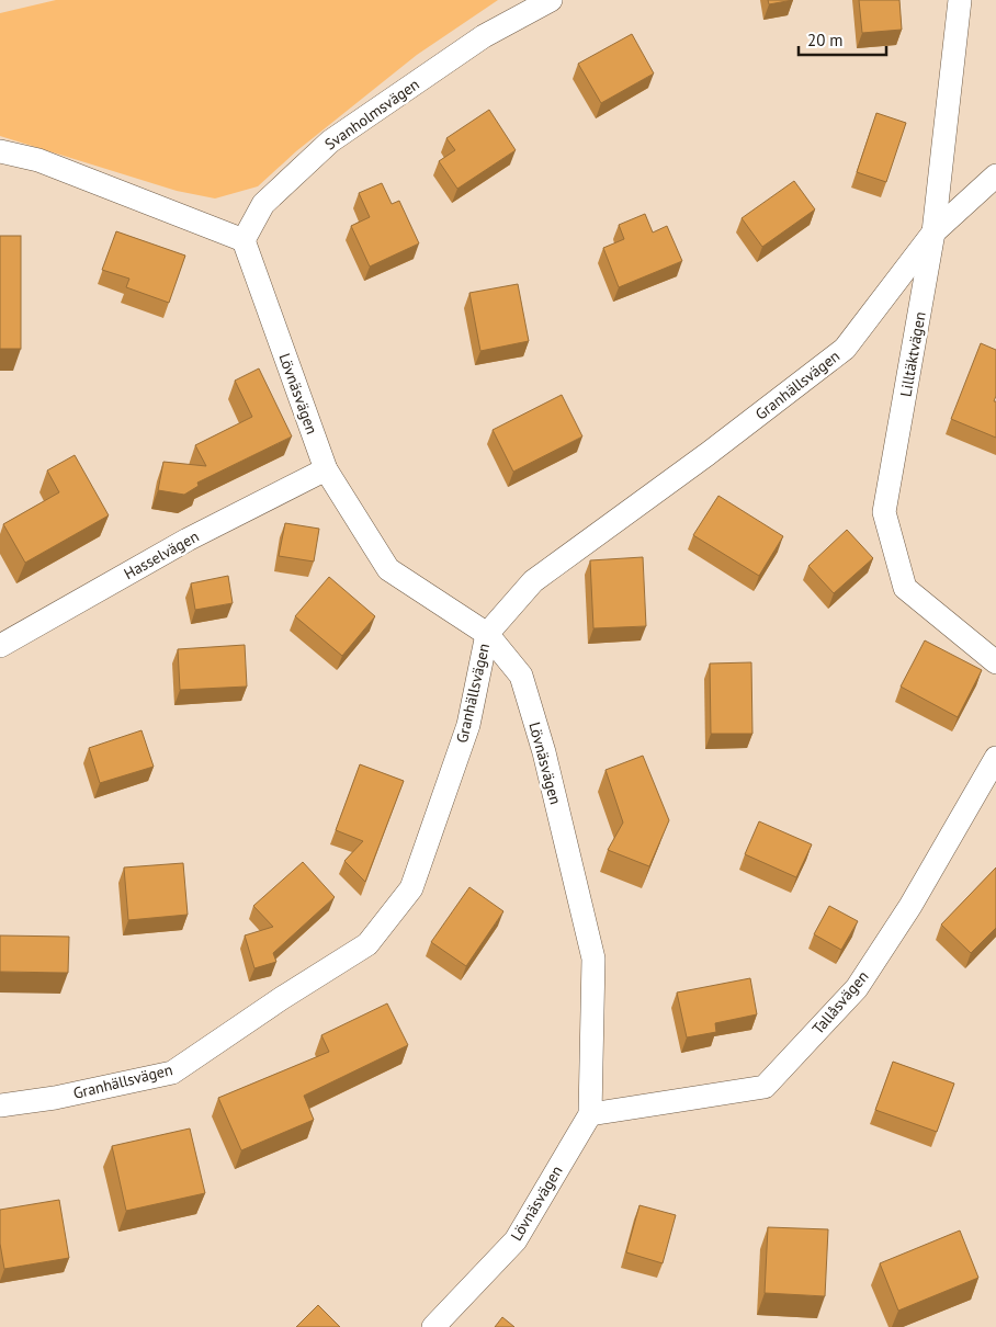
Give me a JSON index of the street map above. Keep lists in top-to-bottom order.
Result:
{
  "streets": {
    "street": [
      "Svanholmsvägen",
      "Lilltäktvägen",
      "Granhällsvägen",
      "Lövnäsvägen",
      "Hasselvägen",
      "Tallåsvägen"
    ]
  },
  "crossings": [
    ["Svanholmsvägen", "Lövnäsvägen"],
    ["Lilltäktvägen", "Granhällsvägen"],
    ["Granhällsvägen", "Lövnäsvägen"],
    ["Lövnäsvägen", "Hasselvägen"],
    ["Lövnäsvägen", "Tallåsvägen"]
  ],
  "scale_bar": "20 m"
}
